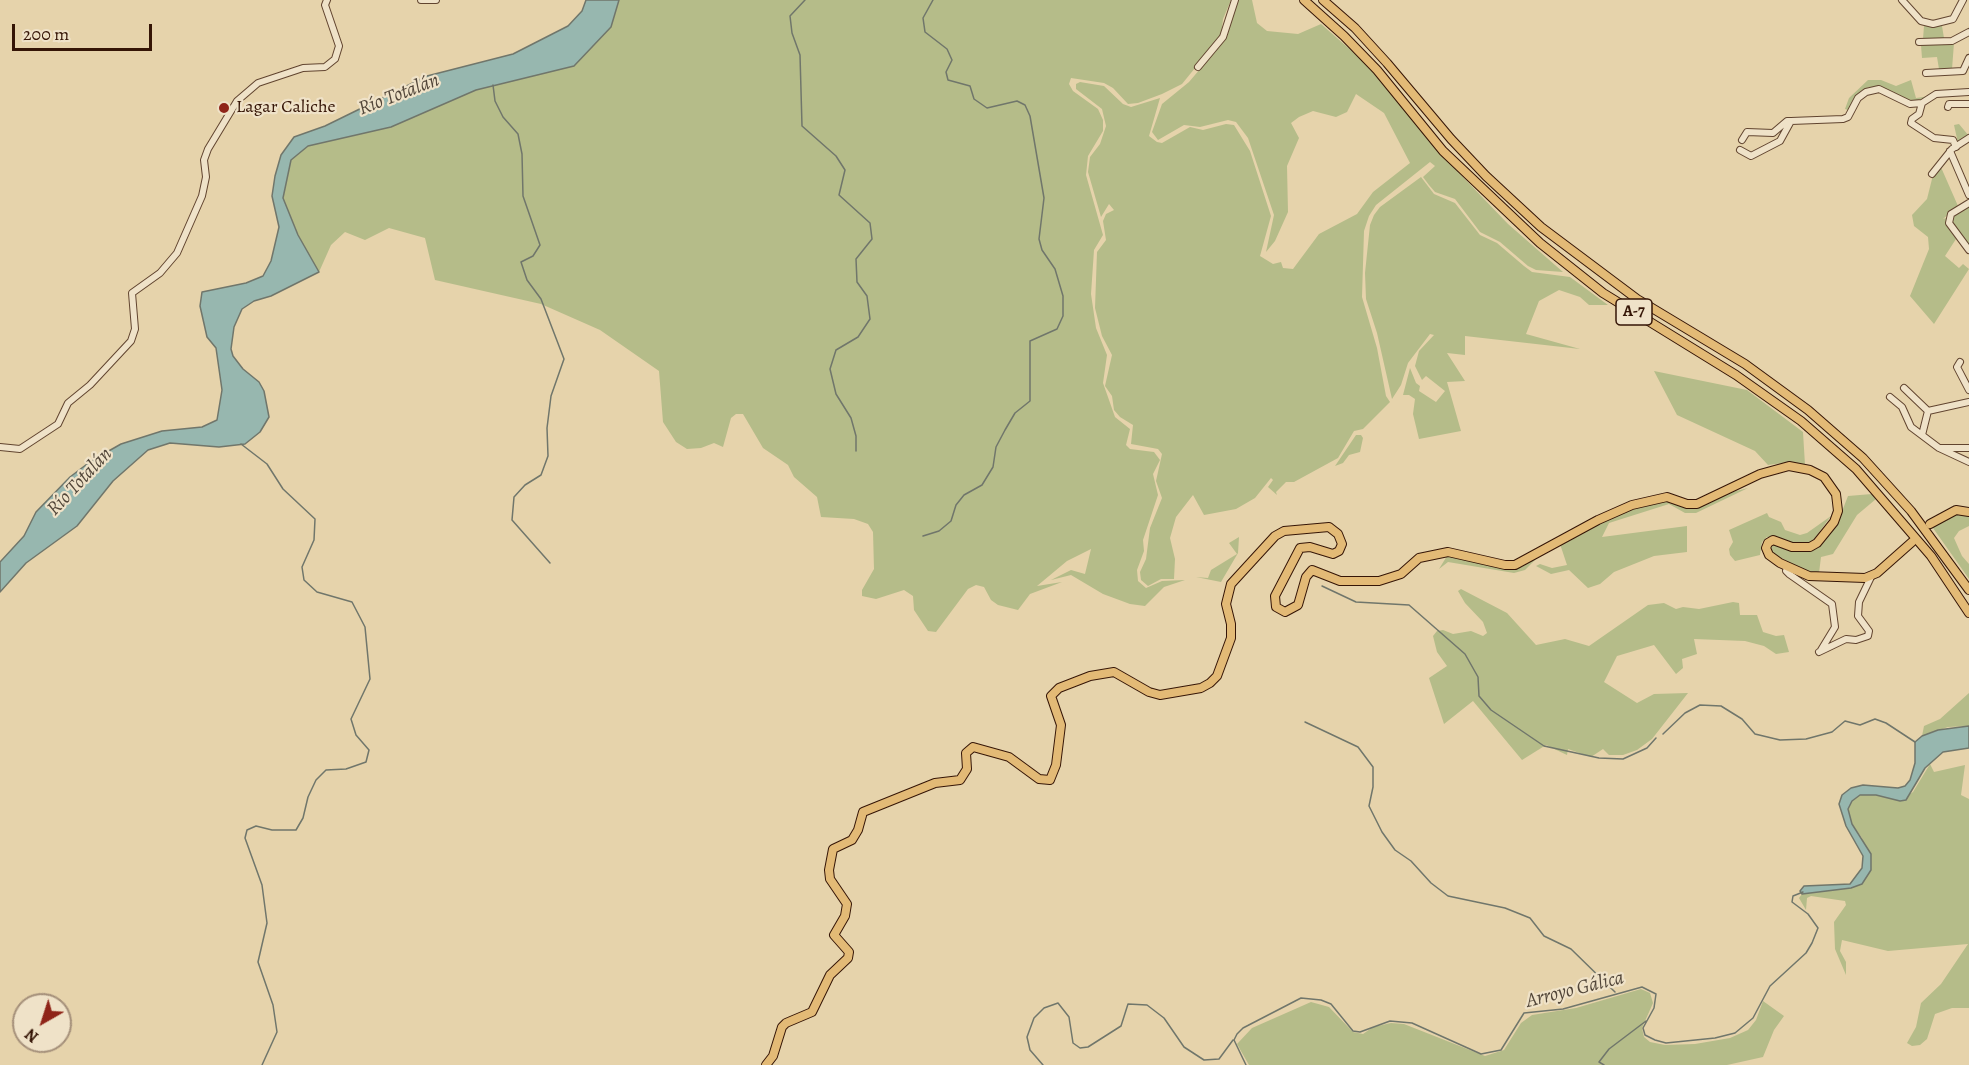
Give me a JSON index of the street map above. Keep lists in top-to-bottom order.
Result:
{
  "streets": {
    "highway": ["A-7"]
  },
  "water": ["Río Totalán", "Arroyo Gálica"],
  "places": ["Lagar Caliche"],
  "scale_bar": "200 m",
  "north": "bottom left"
}
